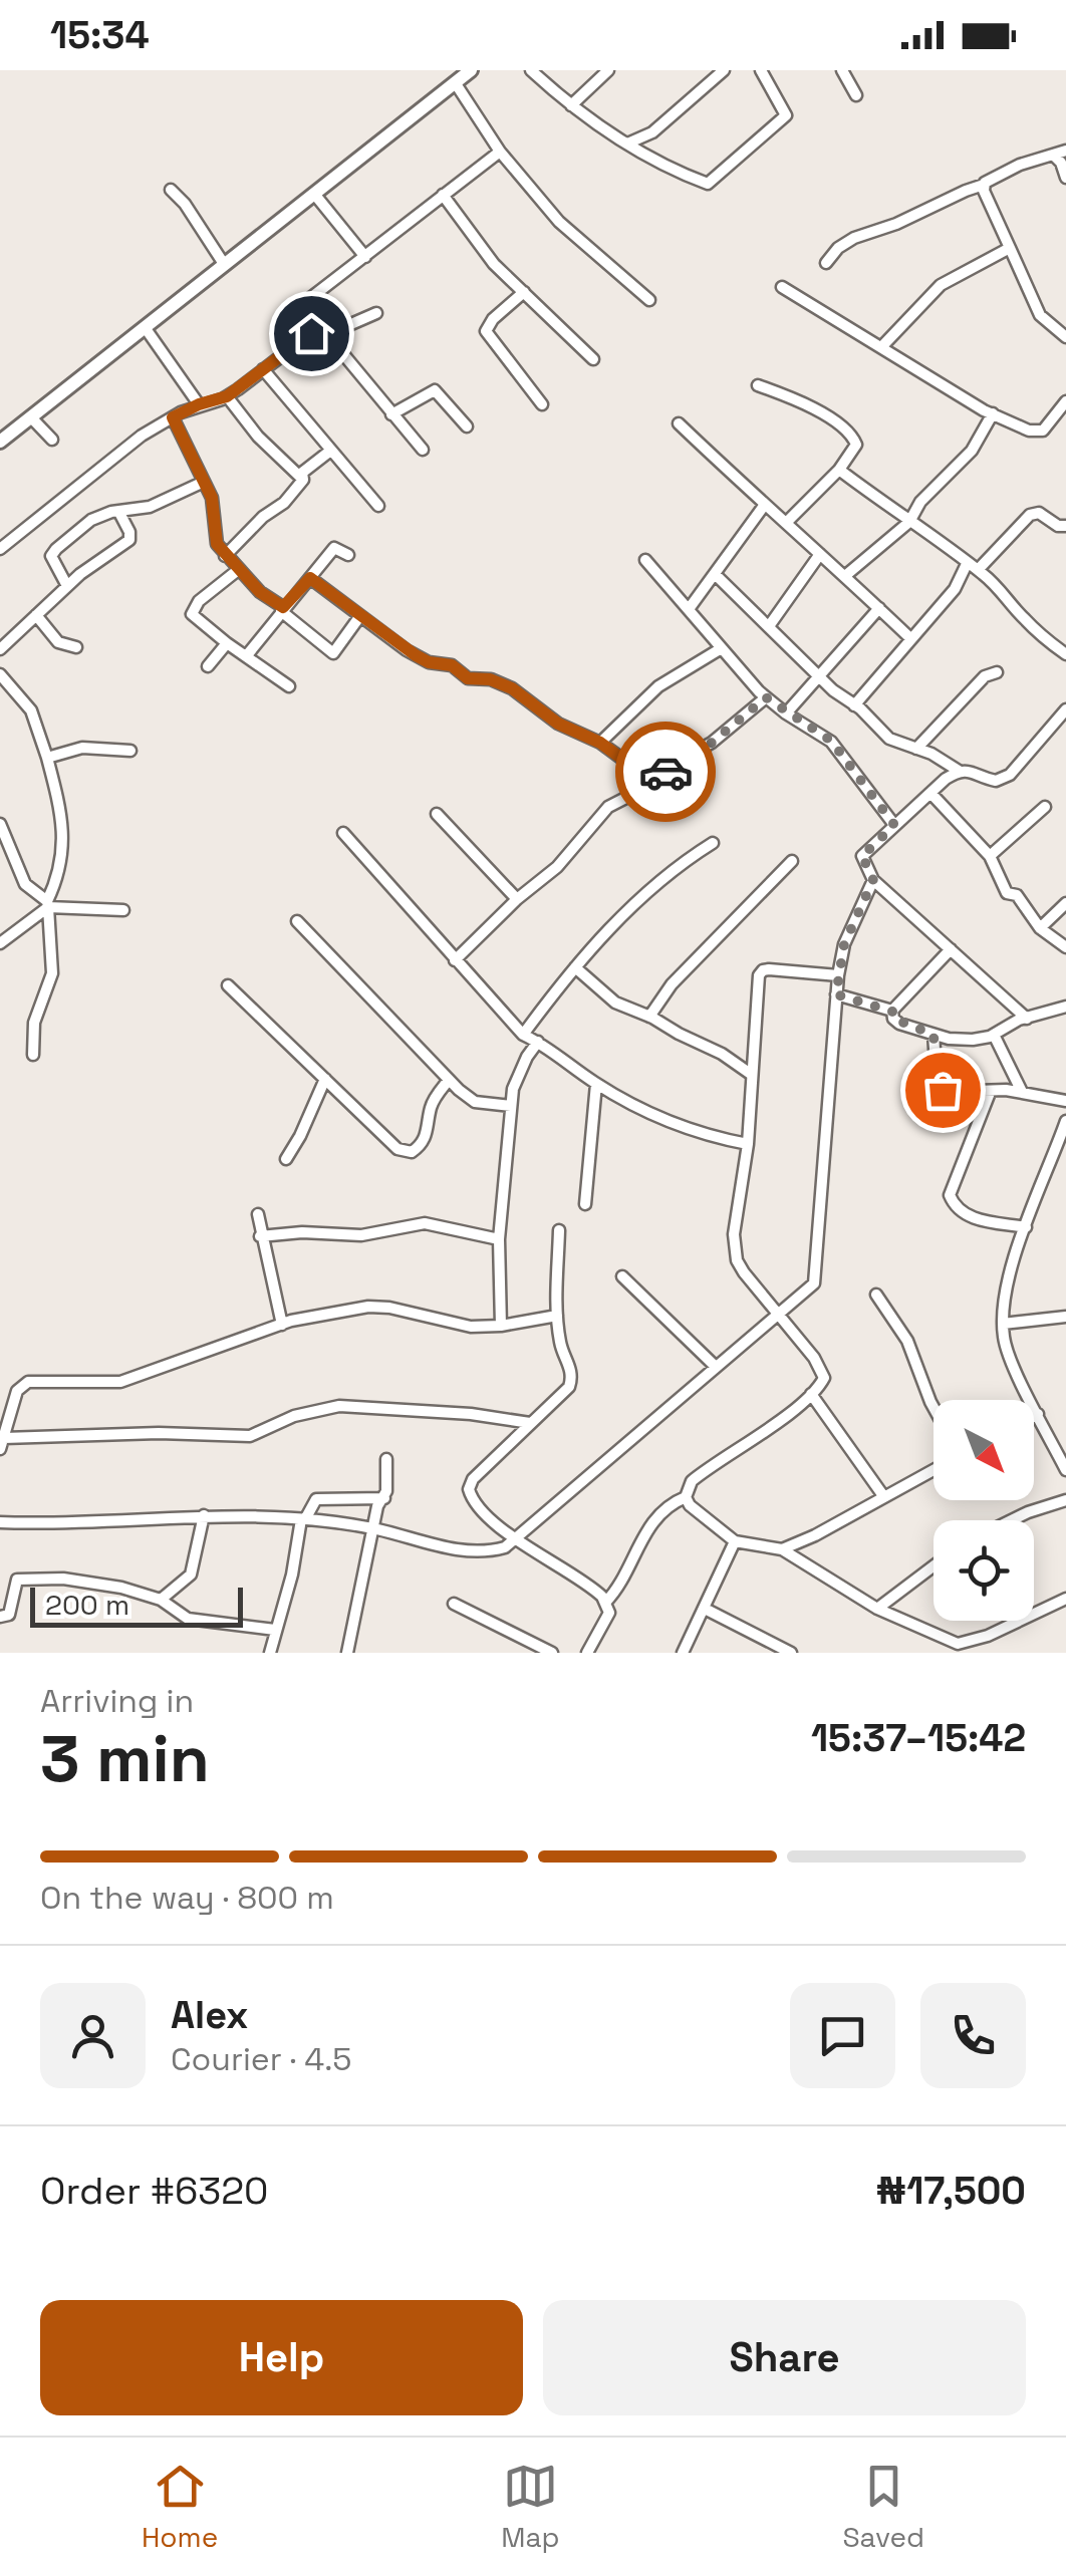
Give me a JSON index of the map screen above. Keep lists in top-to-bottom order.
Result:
{
  "scale_bar": "200 m",
  "north": "bottom right",
  "page": {
    "status": "15:34",
    "scale": "200 m",
    "heading": ["3 min", "Arriving in", "15:37–15:42"],
    "panel": [
      "Alex",
      "Courier · 4.5",
      "Order #6320",
      "₦17,500"
    ],
    "bar": "On the way · 800 m",
    "buttons": ["Help", "Share"],
    "tabs": ["Home", "Map", "Saved"]
  }
}
